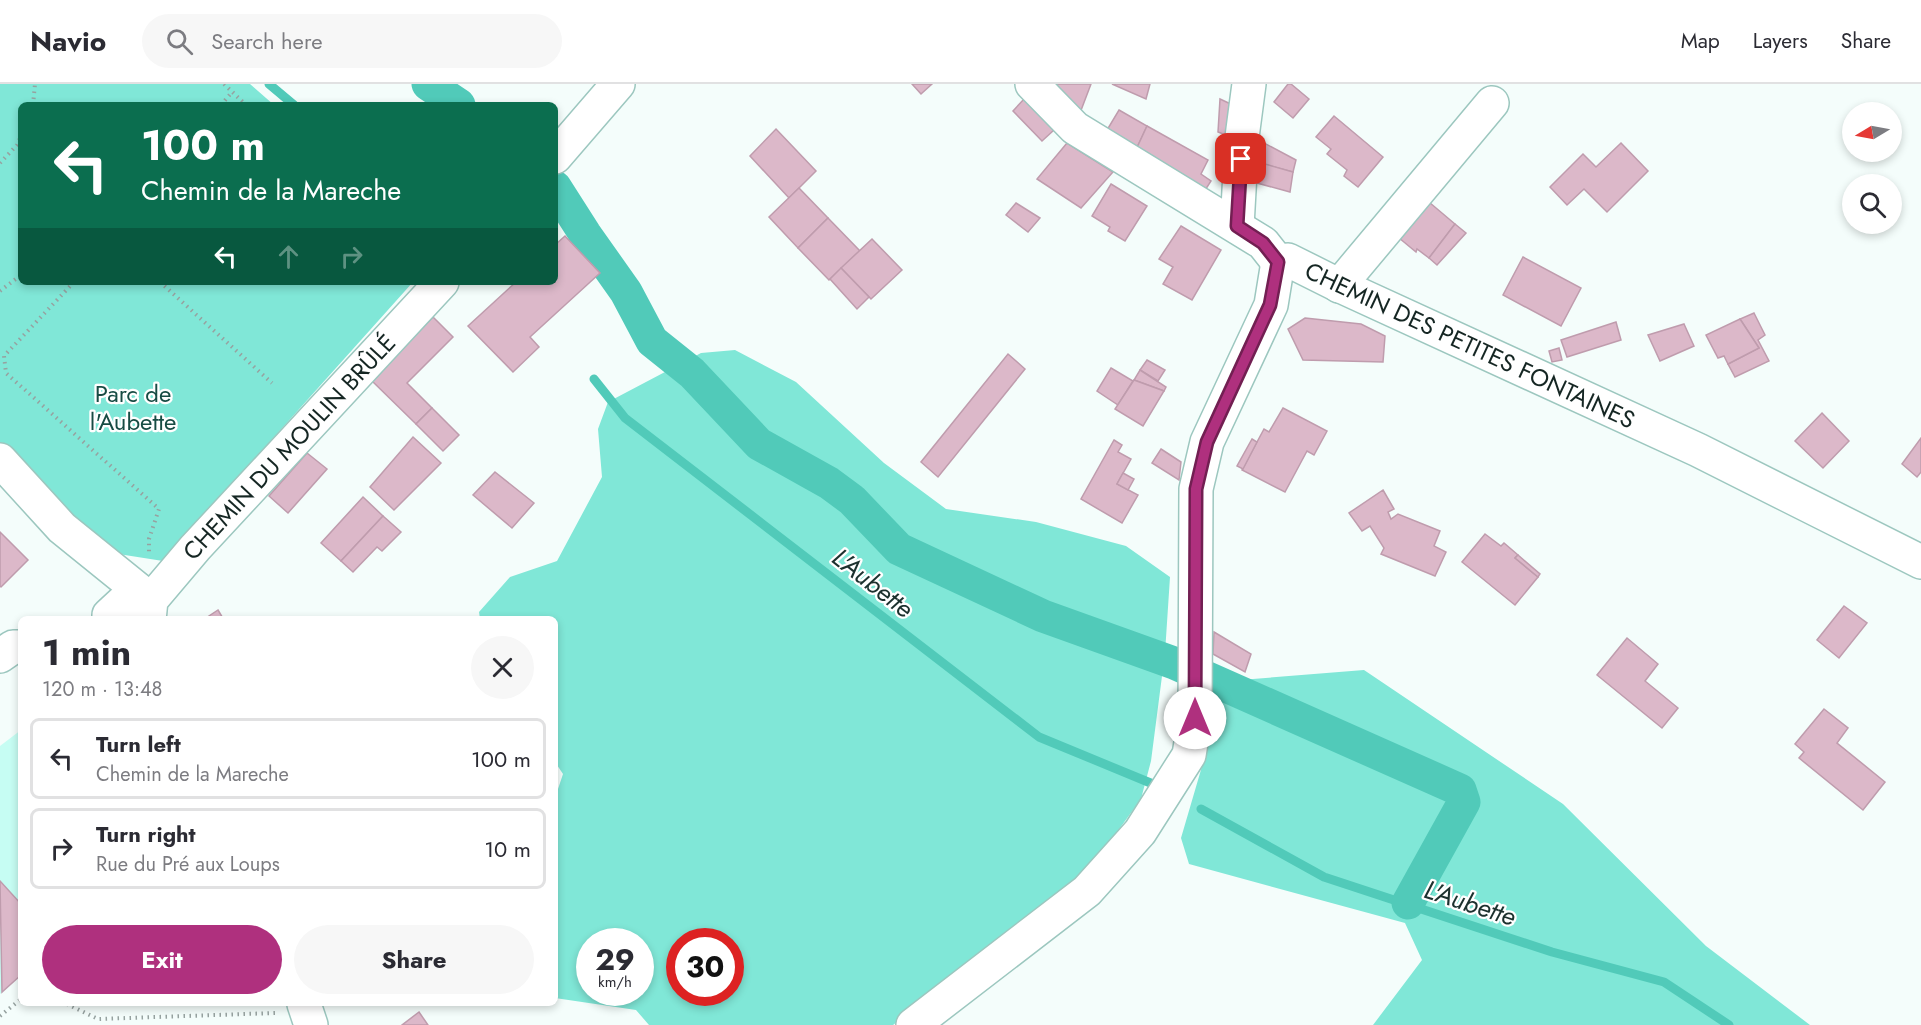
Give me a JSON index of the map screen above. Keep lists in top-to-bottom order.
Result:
{
  "streets": {
    "street": ["CHEMIN DES PETITES FONTAINES", "CHEMIN DU MOULIN BRÛLÉ"]
  },
  "water": ["L'Aubette"],
  "parks": ["Parc de l'Aubette"],
  "north": "left",
  "page": {
    "header": "Navio",
    "search": "Search here",
    "nav": ["Map", "Layers", "Share"],
    "turn": ["100 m", "Chemin de la Mareche"],
    "heading": ["1 min", "120 m · 13:48"],
    "list": [
      {
        "name": "Turn left",
        "note": "Chemin de la Mareche",
        "value": "100 m"
      },
      {
        "name": "Turn right",
        "note": "Rue du Pré aux Loups",
        "value": "10 m"
      }
    ],
    "buttons": ["Exit", "Share"],
    "speed": "29 km/h",
    "limit": "30"
  }
}
